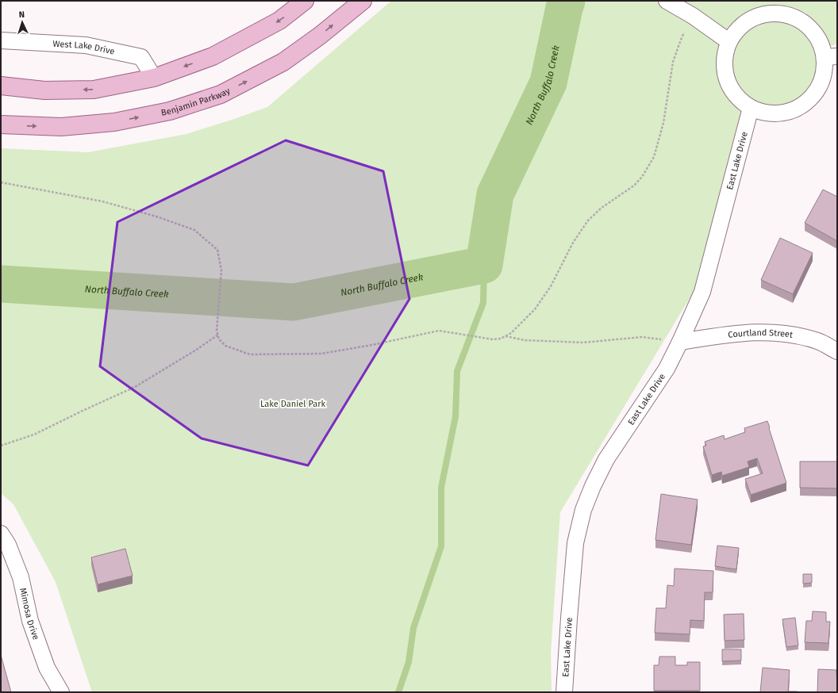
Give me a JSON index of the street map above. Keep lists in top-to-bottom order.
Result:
{
  "streets": {
    "main road": ["Benjamin Parkway"],
    "street": [
      "West Lake Drive",
      "East Lake Drive",
      "Courtland Street",
      "Mimosa Drive"
    ]
  },
  "crossings": [
    ["East Lake Drive", "Courtland Street"]
  ],
  "water": ["North Buffalo Creek"],
  "parks": ["Lake Daniel Park"],
  "north": "top"
}
